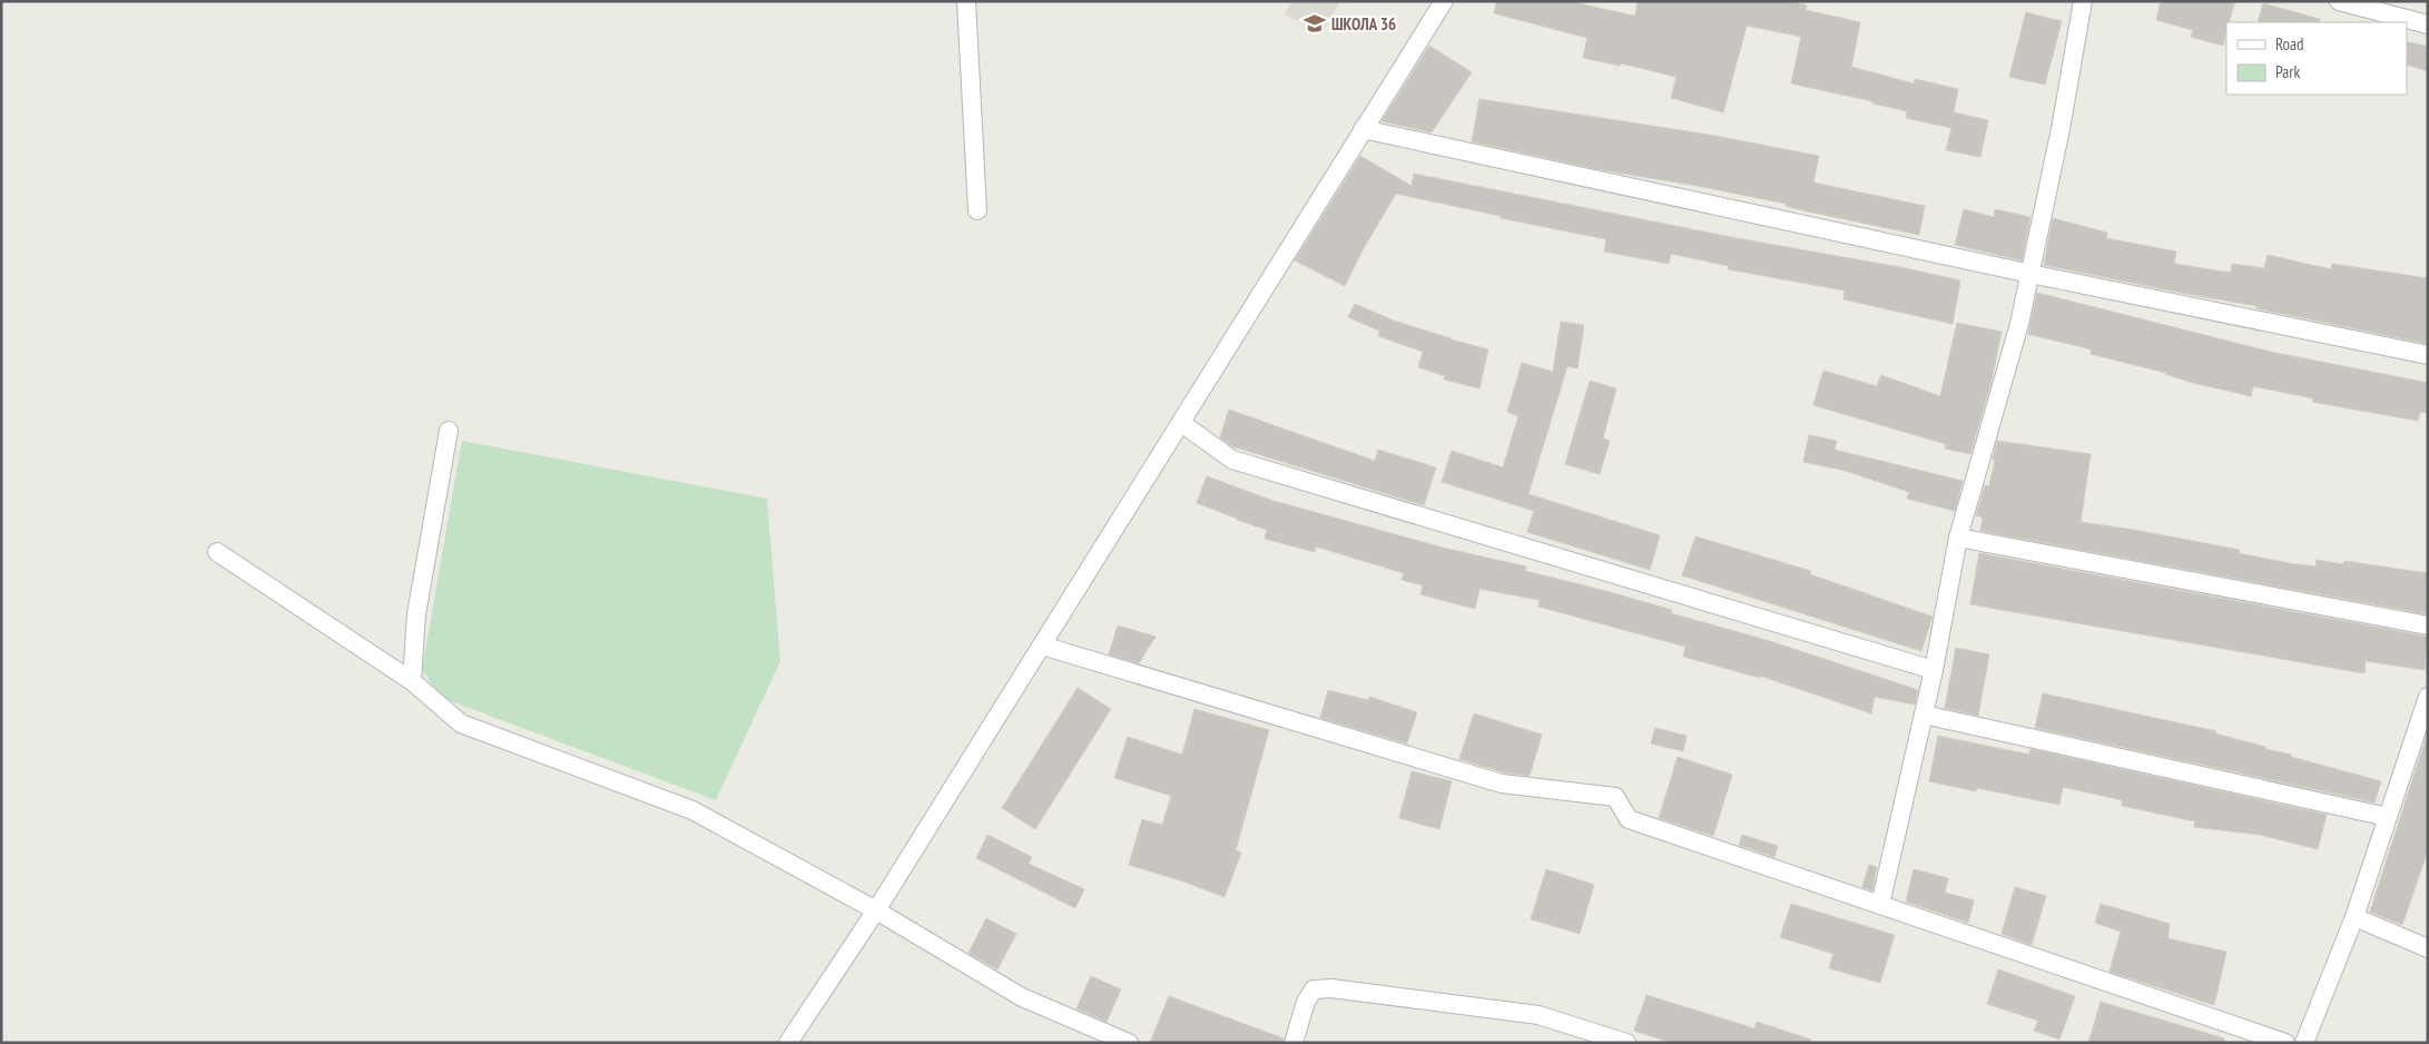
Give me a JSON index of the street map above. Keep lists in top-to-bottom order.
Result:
{
  "places": {
    "school or university": ["ШКОЛА 36"]
  },
  "legend": ["Road", "Park"]
}
